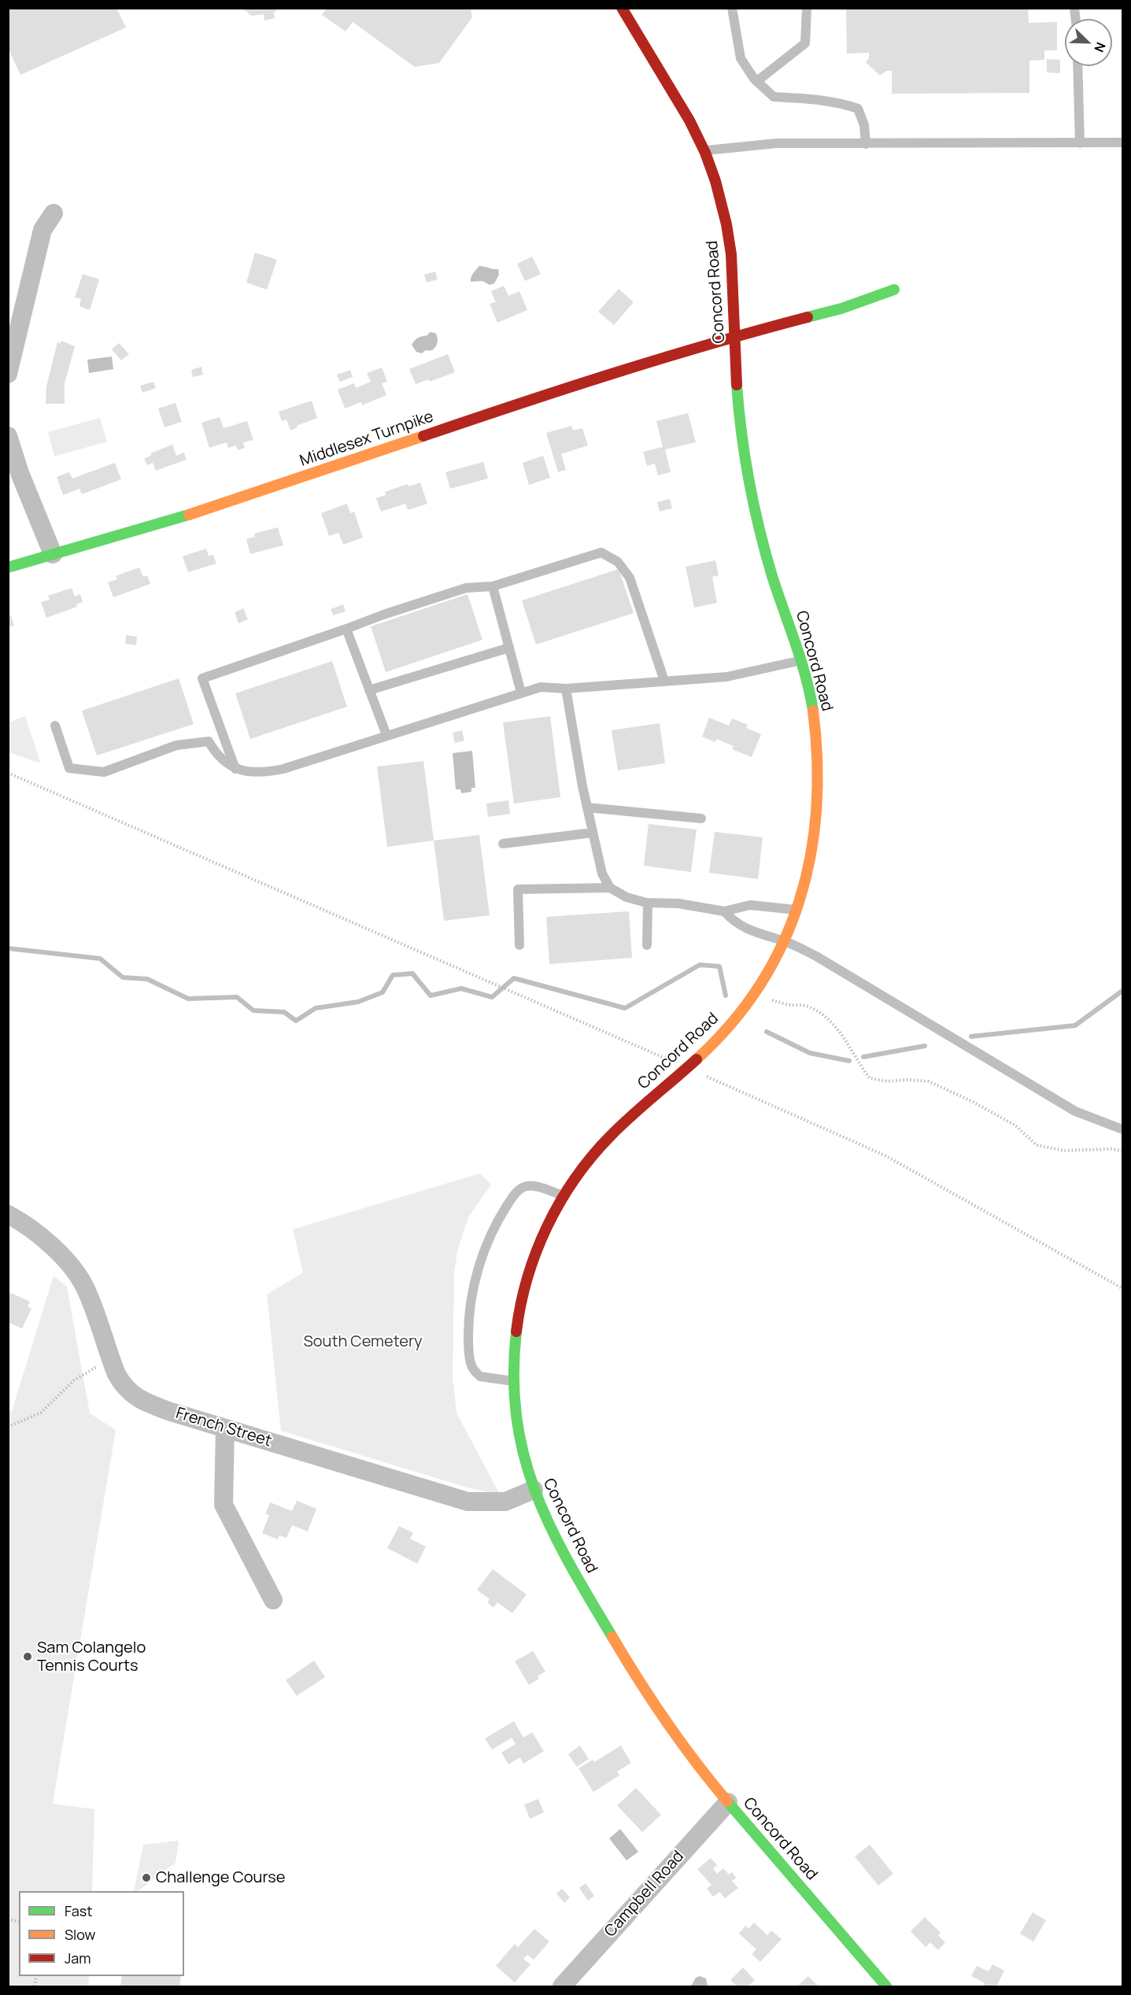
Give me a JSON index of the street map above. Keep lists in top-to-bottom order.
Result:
{
  "streets": {
    "main road": ["Concord Road", "Middlesex Turnpike"],
    "street": ["French Street", "Campbell Road"]
  },
  "crossings": [
    ["Concord Road", "Middlesex Turnpike"],
    ["Concord Road", "French Street"],
    ["Concord Road", "Campbell Road"]
  ],
  "parks": ["South Cemetery"],
  "places": ["Sam Colangelo Tennis Courts", "Challenge Course"],
  "legend": ["Fast", "Slow", "Jam"],
  "north": "bottom right"
}
